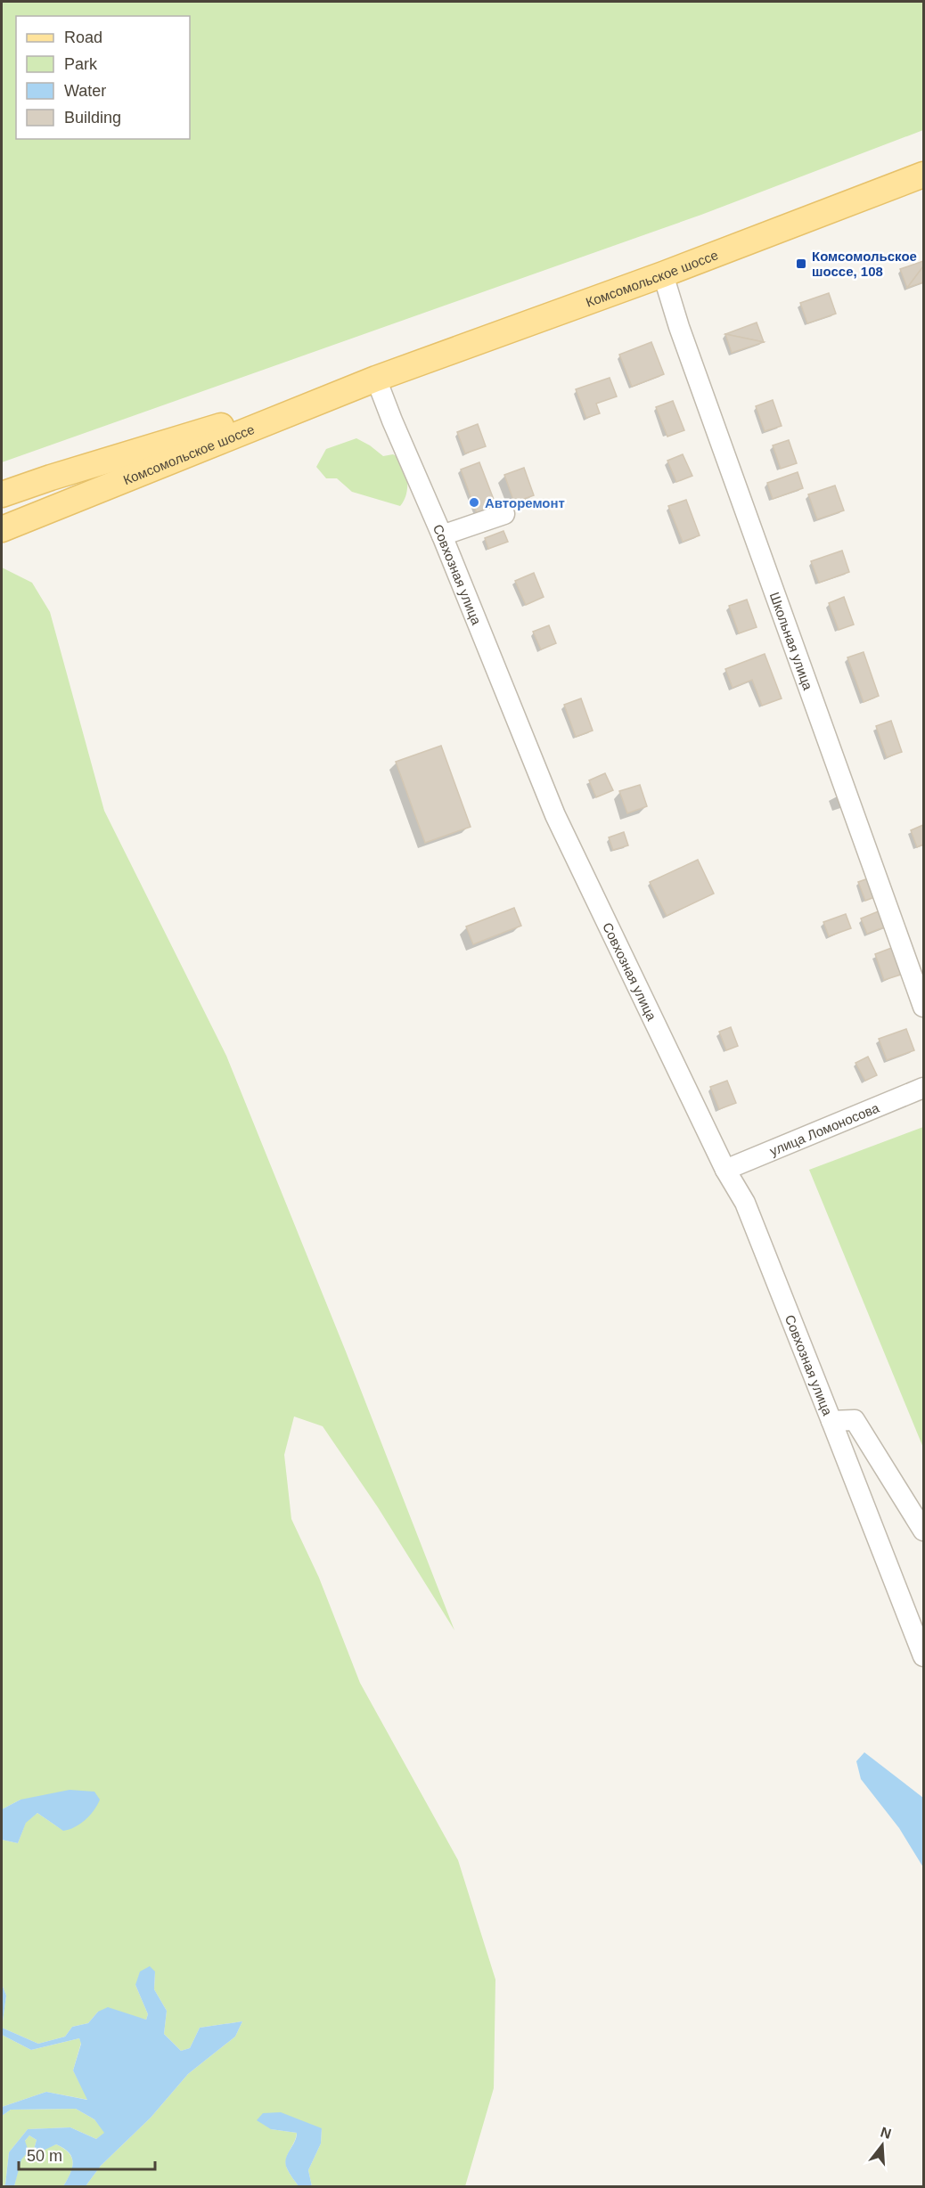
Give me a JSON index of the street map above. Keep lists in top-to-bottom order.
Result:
{
  "streets": {
    "main road": ["Комсомольское шоссе"],
    "street": ["Совхозная улица", "Школьная улица", "улица Ломоносова"]
  },
  "crossings": [
    ["Комсомольское шоссе", "Совхозная улица"],
    ["Комсомольское шоссе", "Школьная улица"],
    ["Совхозная улица", "улица Ломоносова"]
  ],
  "places": {
    "transit": ["Комсомольское шоссе, 108"],
    "other": ["Авторемонт"]
  },
  "legend": [
    "Road",
    "Park",
    "Water",
    "Building"
  ],
  "scale_bar": "50 m",
  "north": "top"
}
